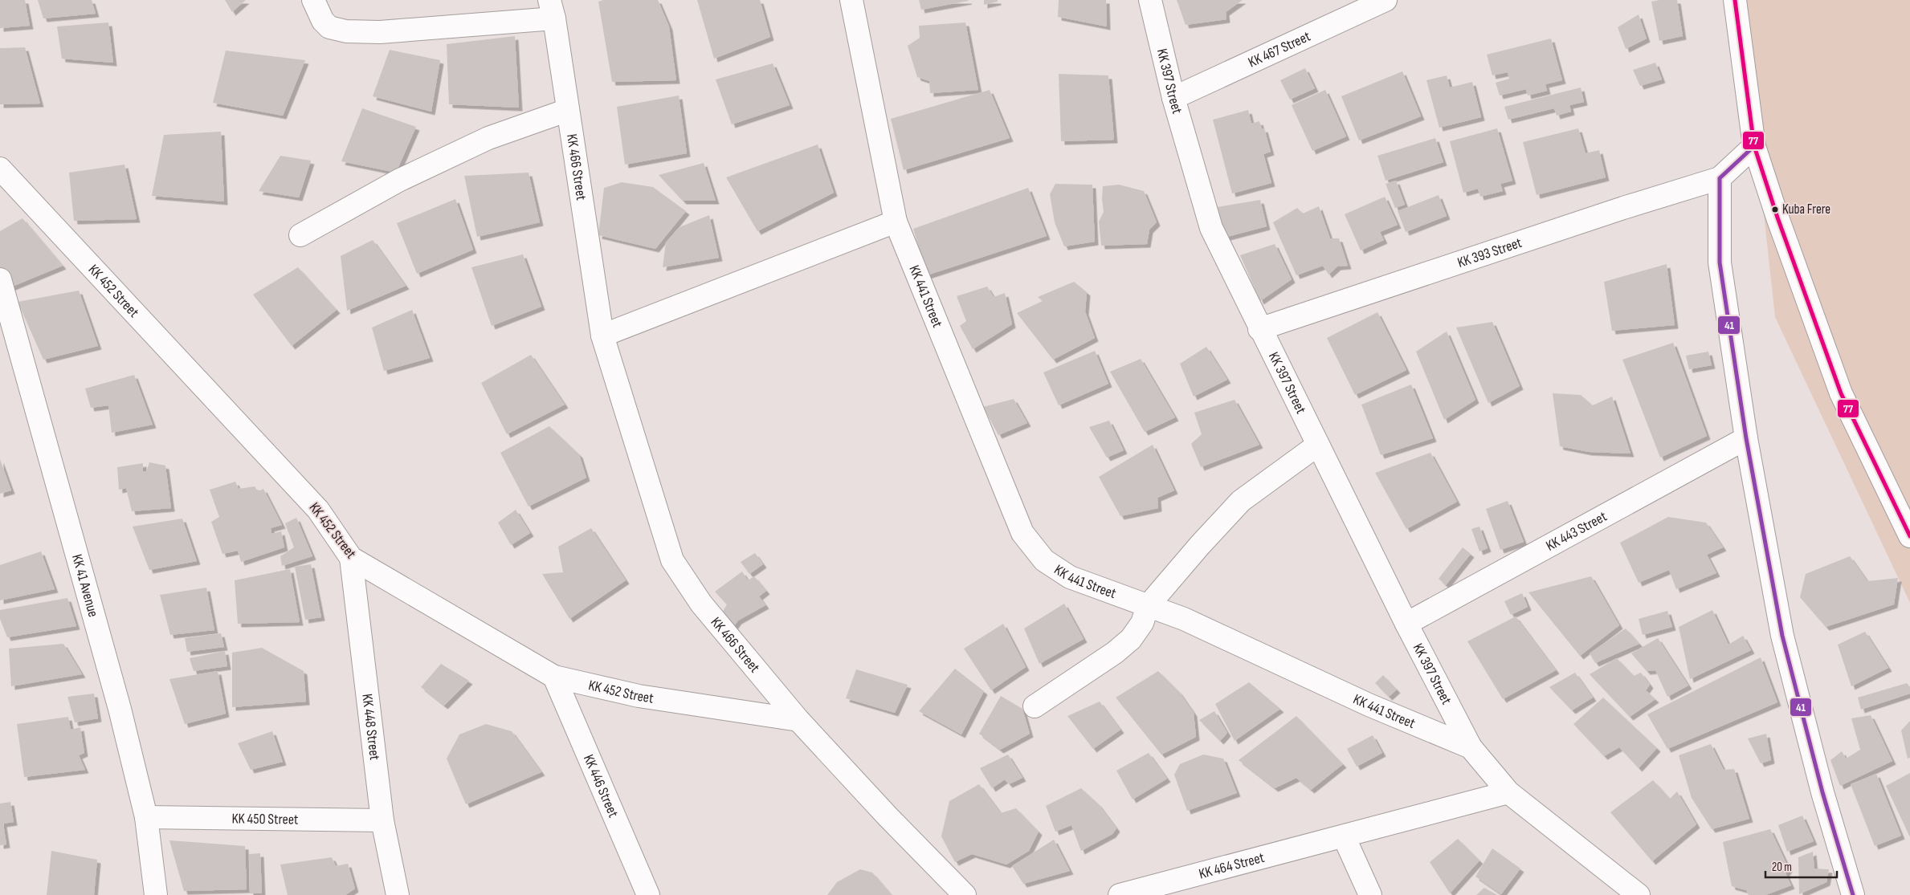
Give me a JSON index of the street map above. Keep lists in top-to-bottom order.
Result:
{
  "streets": {
    "street": [
      "KK 467 Street",
      "KK 397 Street",
      "KK 466 Street",
      "KK 393 Street",
      "KK 452 Street",
      "KK 441 Street",
      "KK 443 Street",
      "KK 41 Avenue",
      "KK 448 Street",
      "KK 446 Street",
      "KK 450 Street",
      "KK 464 Street"
    ]
  },
  "crossings": [
    ["KK 467 Street", "KK 397 Street"],
    ["KK 397 Street", "KK 393 Street"],
    ["KK 397 Street", "KK 441 Street"],
    ["KK 397 Street", "KK 443 Street"],
    ["KK 466 Street", "KK 452 Street"],
    ["KK 452 Street", "KK 448 Street"],
    ["KK 452 Street", "KK 446 Street"],
    ["KK 441 Street", "KK 464 Street"],
    ["KK 41 Avenue", "KK 450 Street"],
    ["KK 448 Street", "KK 450 Street"]
  ],
  "places": ["Kuba Frere"],
  "lines": ["transit line 77", "transit line 41"],
  "scale_bar": "20 m"
}
